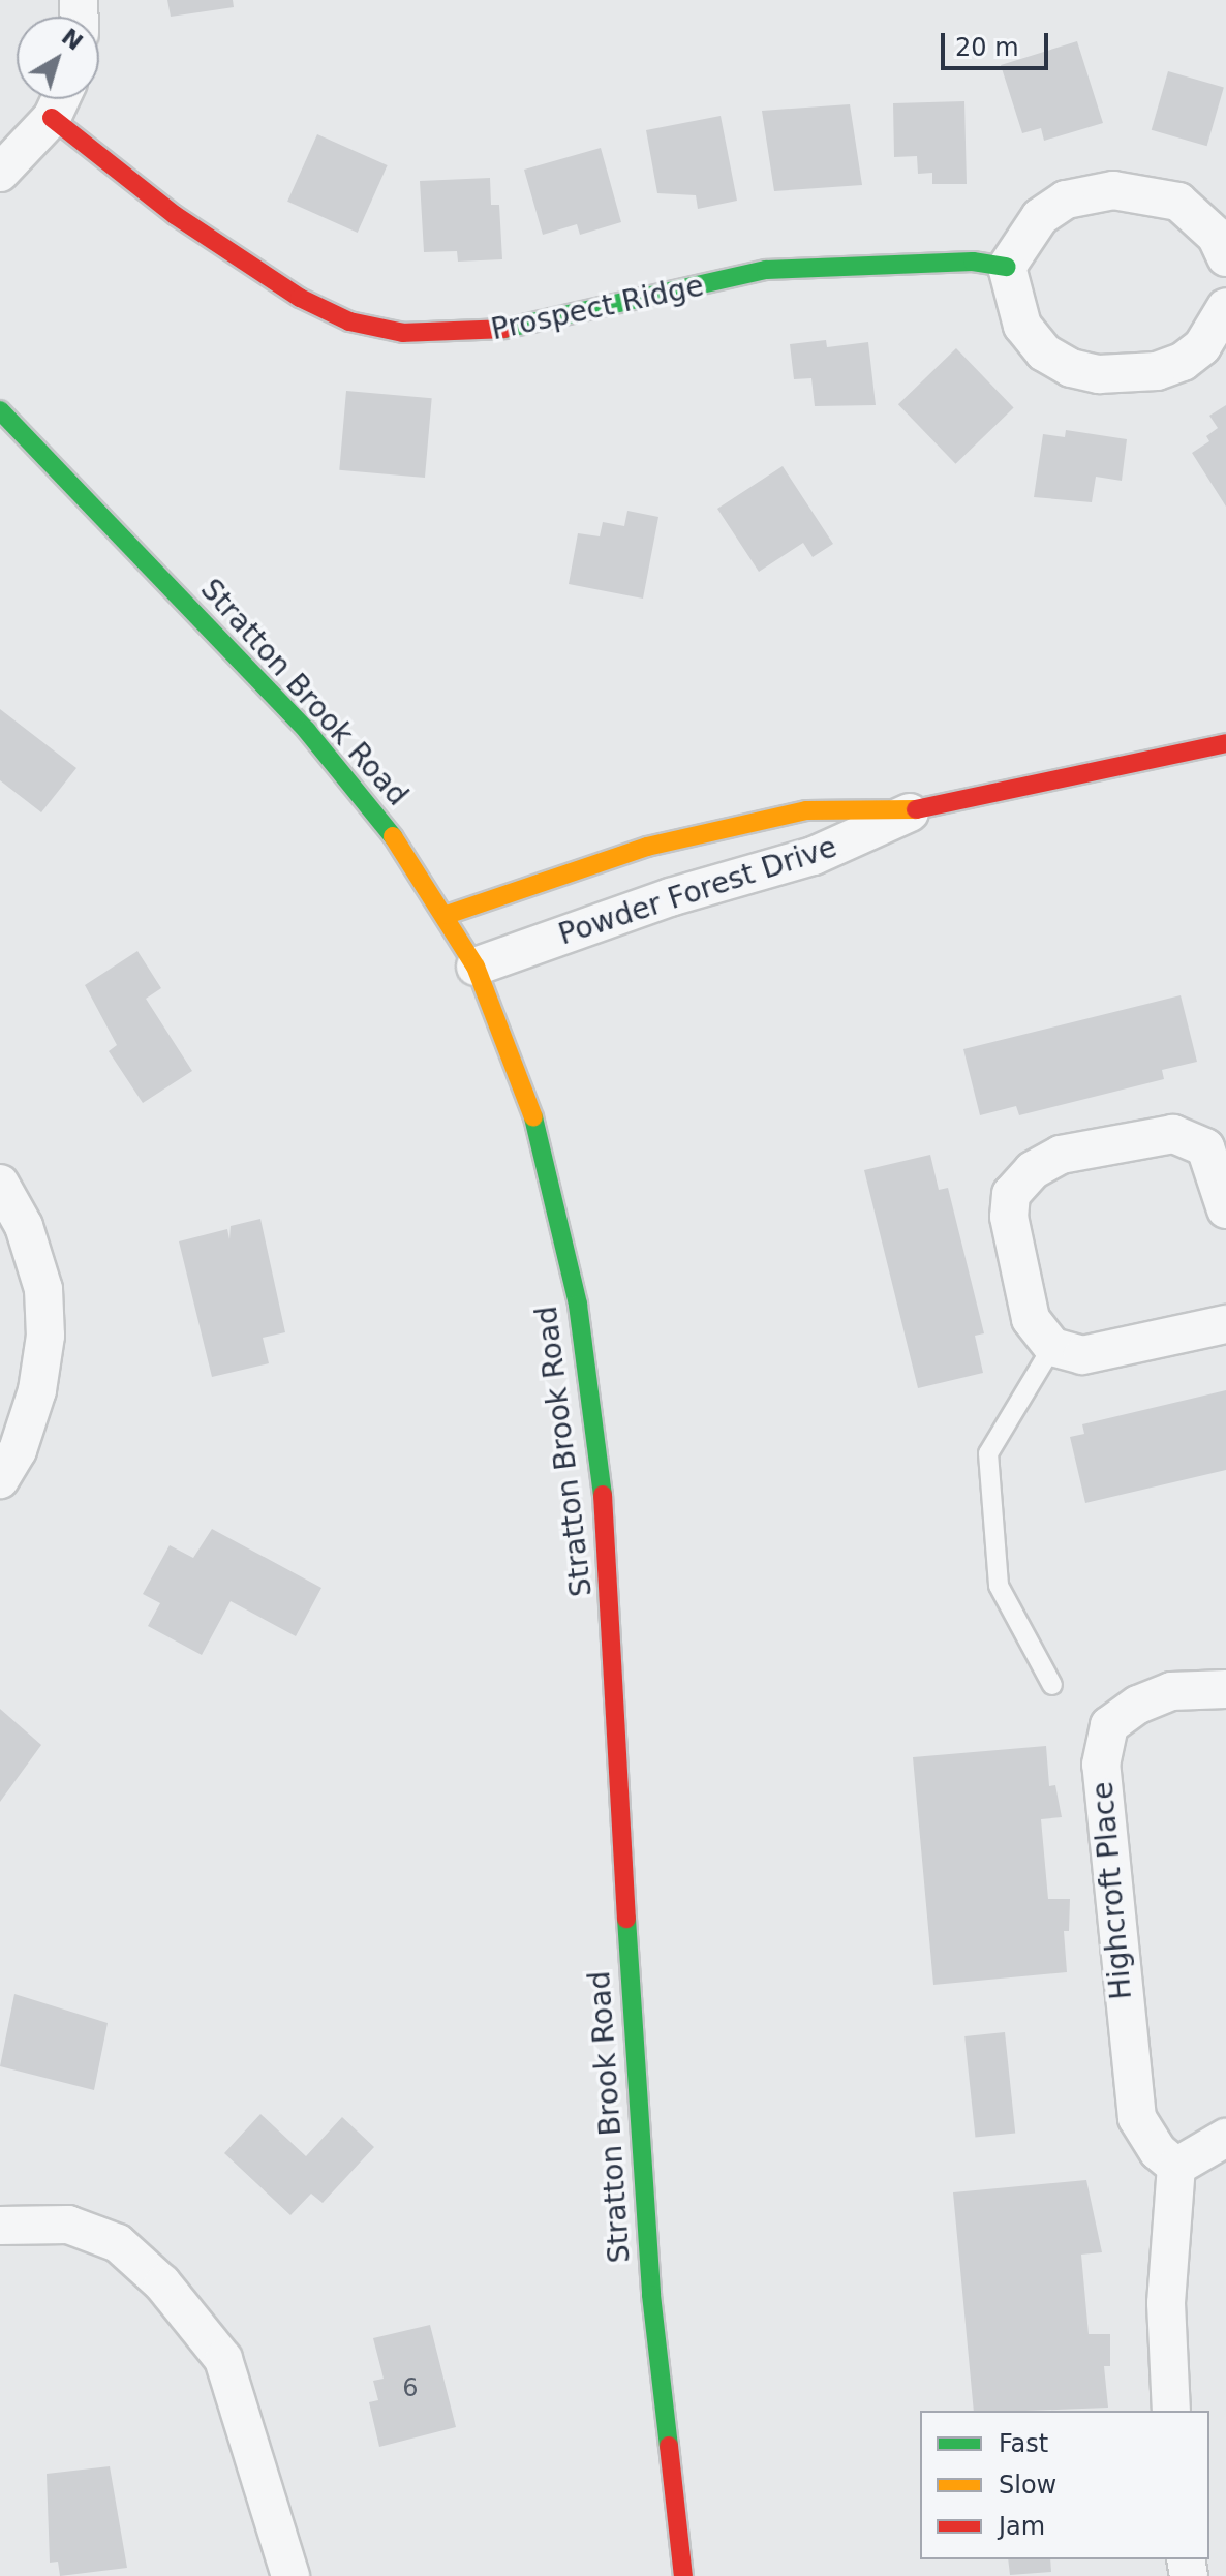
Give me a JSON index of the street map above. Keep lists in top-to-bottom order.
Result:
{
  "streets": {
    "street": [
      "Prospect Ridge",
      "Stratton Brook Road",
      "Powder Forest Drive",
      "Highcroft Place"
    ]
  },
  "crossings": [
    ["Stratton Brook Road", "Powder Forest Drive"]
  ],
  "house_numbers": ["6"],
  "legend": ["Fast", "Slow", "Jam"],
  "scale_bar": "20 m",
  "north": "top right"
}
